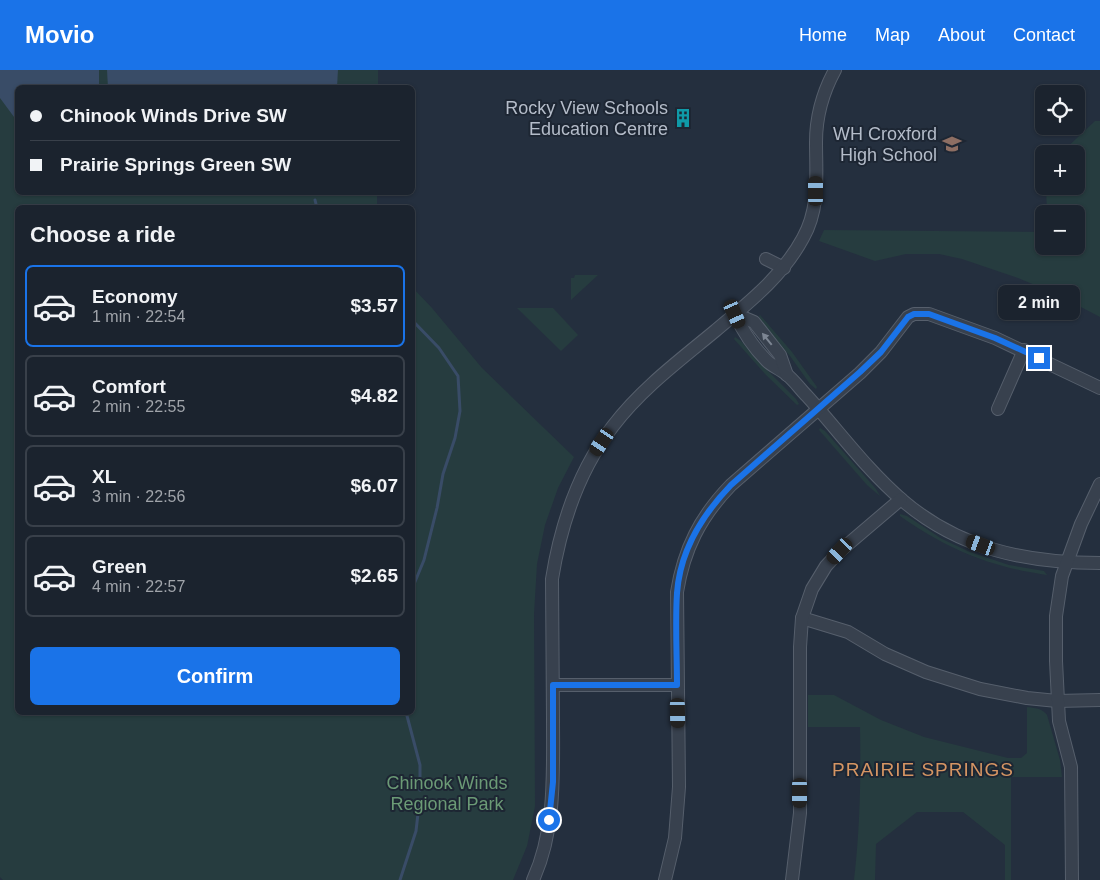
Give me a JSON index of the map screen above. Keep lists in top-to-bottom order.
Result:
{
  "districts": ["PRAIRIE SPRINGS"],
  "parks": ["Chinook Winds Regional Park"],
  "places": {
    "building": ["Rocky View Schools Education Centre"],
    "school or university": ["WH Croxford High School"]
  },
  "page": {
    "header": "Movio",
    "nav": [
      "Home",
      "Map",
      "About",
      "Contact"
    ],
    "map_buttons": ["+", "−"],
    "banner": ["Chinook Winds Drive SW", "Prairie Springs Green SW"],
    "heading": "Choose a ride",
    "list": [
      {
        "name": "Economy",
        "note": "1 min · 22:54",
        "value": "$3.57"
      },
      {
        "name": "Comfort",
        "note": "2 min · 22:55",
        "value": "$4.82"
      },
      {
        "name": "XL",
        "note": "3 min · 22:56",
        "value": "$6.07"
      },
      {
        "name": "Green",
        "note": "4 min · 22:57",
        "value": "$2.65"
      }
    ],
    "bubble": "2 min",
    "buttons": "Confirm"
  }
}
